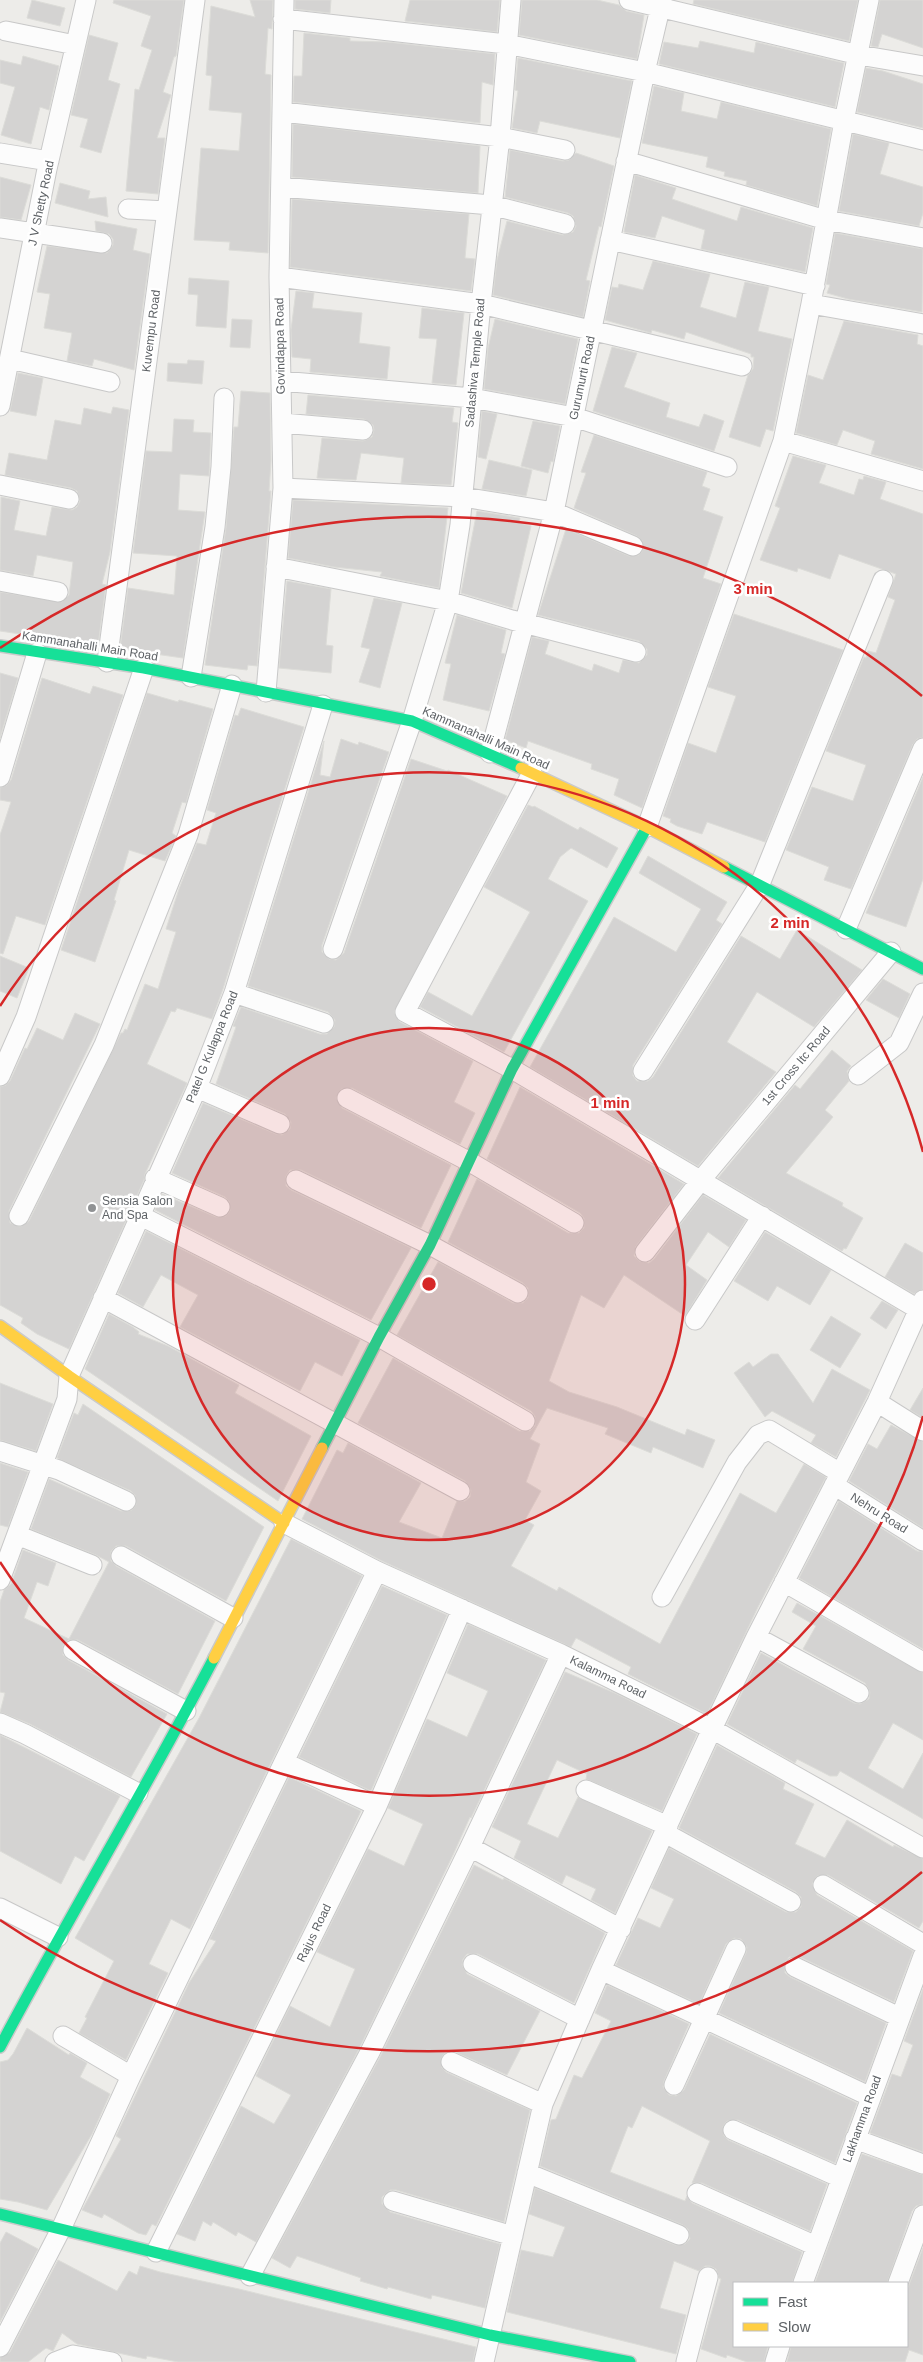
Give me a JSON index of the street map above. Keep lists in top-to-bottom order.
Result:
{
  "streets": {
    "street": [
      "J V Shetty Road",
      "Kuvempu Road",
      "Govindappa Road",
      "Sadashiva Temple Road",
      "Gurumurti Road",
      "Kammanahalli Main Road",
      "Patel G Kulappa Road",
      "1st Cross Itc Road",
      "Nehru Road",
      "Kalamma Road",
      "Rajus Road",
      "Lakhamma Road"
    ]
  },
  "crossings": [
    ["Kuvempu Road", "Kammanahalli Main Road"],
    ["Govindappa Road", "Kammanahalli Main Road"],
    ["Sadashiva Temple Road", "Kammanahalli Main Road"],
    ["Gurumurti Road", "Kammanahalli Main Road"],
    ["Kammanahalli Main Road", "Patel G Kulappa Road"],
    ["Kammanahalli Main Road", "1st Cross Itc Road"],
    ["Kalamma Road", "Rajus Road"]
  ],
  "places": ["Sensia Salon And Spa"],
  "legend": ["Fast", "Slow"],
  "rings": ["3 min", "2 min", "1 min"]
}
